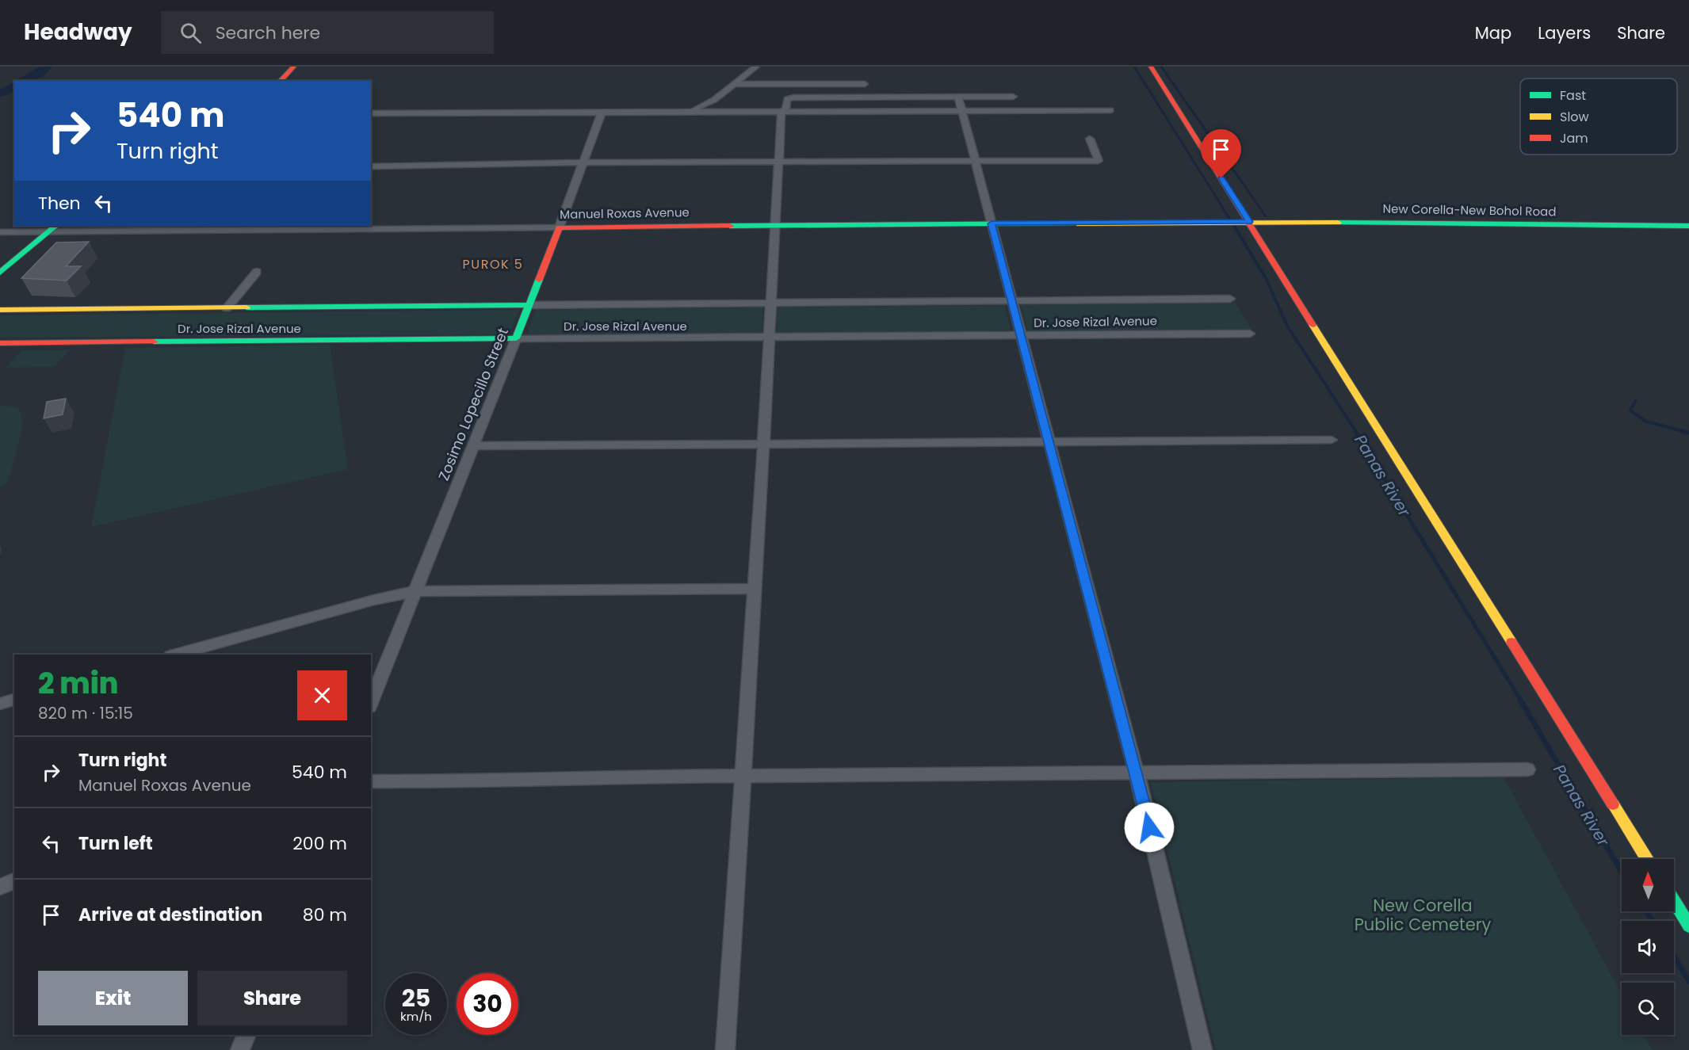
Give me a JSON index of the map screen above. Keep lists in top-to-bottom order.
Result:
{
  "streets": {
    "main road": [
      "New Corella-New Bohol Road",
      "Manuel Roxas Avenue",
      "Dr. Jose Rizal Avenue",
      "Zosimo Lopecillo Street"
    ]
  },
  "crossings": [
    ["New Corella-New Bohol Road", "Manuel Roxas Avenue"],
    ["Manuel Roxas Avenue", "Zosimo Lopecillo Street"],
    ["Dr. Jose Rizal Avenue", "Zosimo Lopecillo Street"]
  ],
  "districts": ["PUROK 5"],
  "water": ["Panas River"],
  "parks": ["New Corella Public Cemetery"],
  "legend": ["Fast", "Slow", "Jam"],
  "north": "top",
  "page": {
    "header": "Headway",
    "search": "Search here",
    "nav": ["Map", "Layers", "Share"],
    "turn": ["540 m", "Turn right"],
    "then": "Then",
    "heading": ["2 min", "820 m · 15:15"],
    "list": [
      {
        "name": "Turn right",
        "note": "Manuel Roxas Avenue",
        "value": "540 m"
      },
      {
        "name": "Turn left",
        "value": "200 m"
      },
      {
        "name": "Arrive at destination",
        "value": "80 m"
      }
    ],
    "buttons": ["Exit", "Share"],
    "speed": "25 km/h",
    "limit": "30"
  }
}
